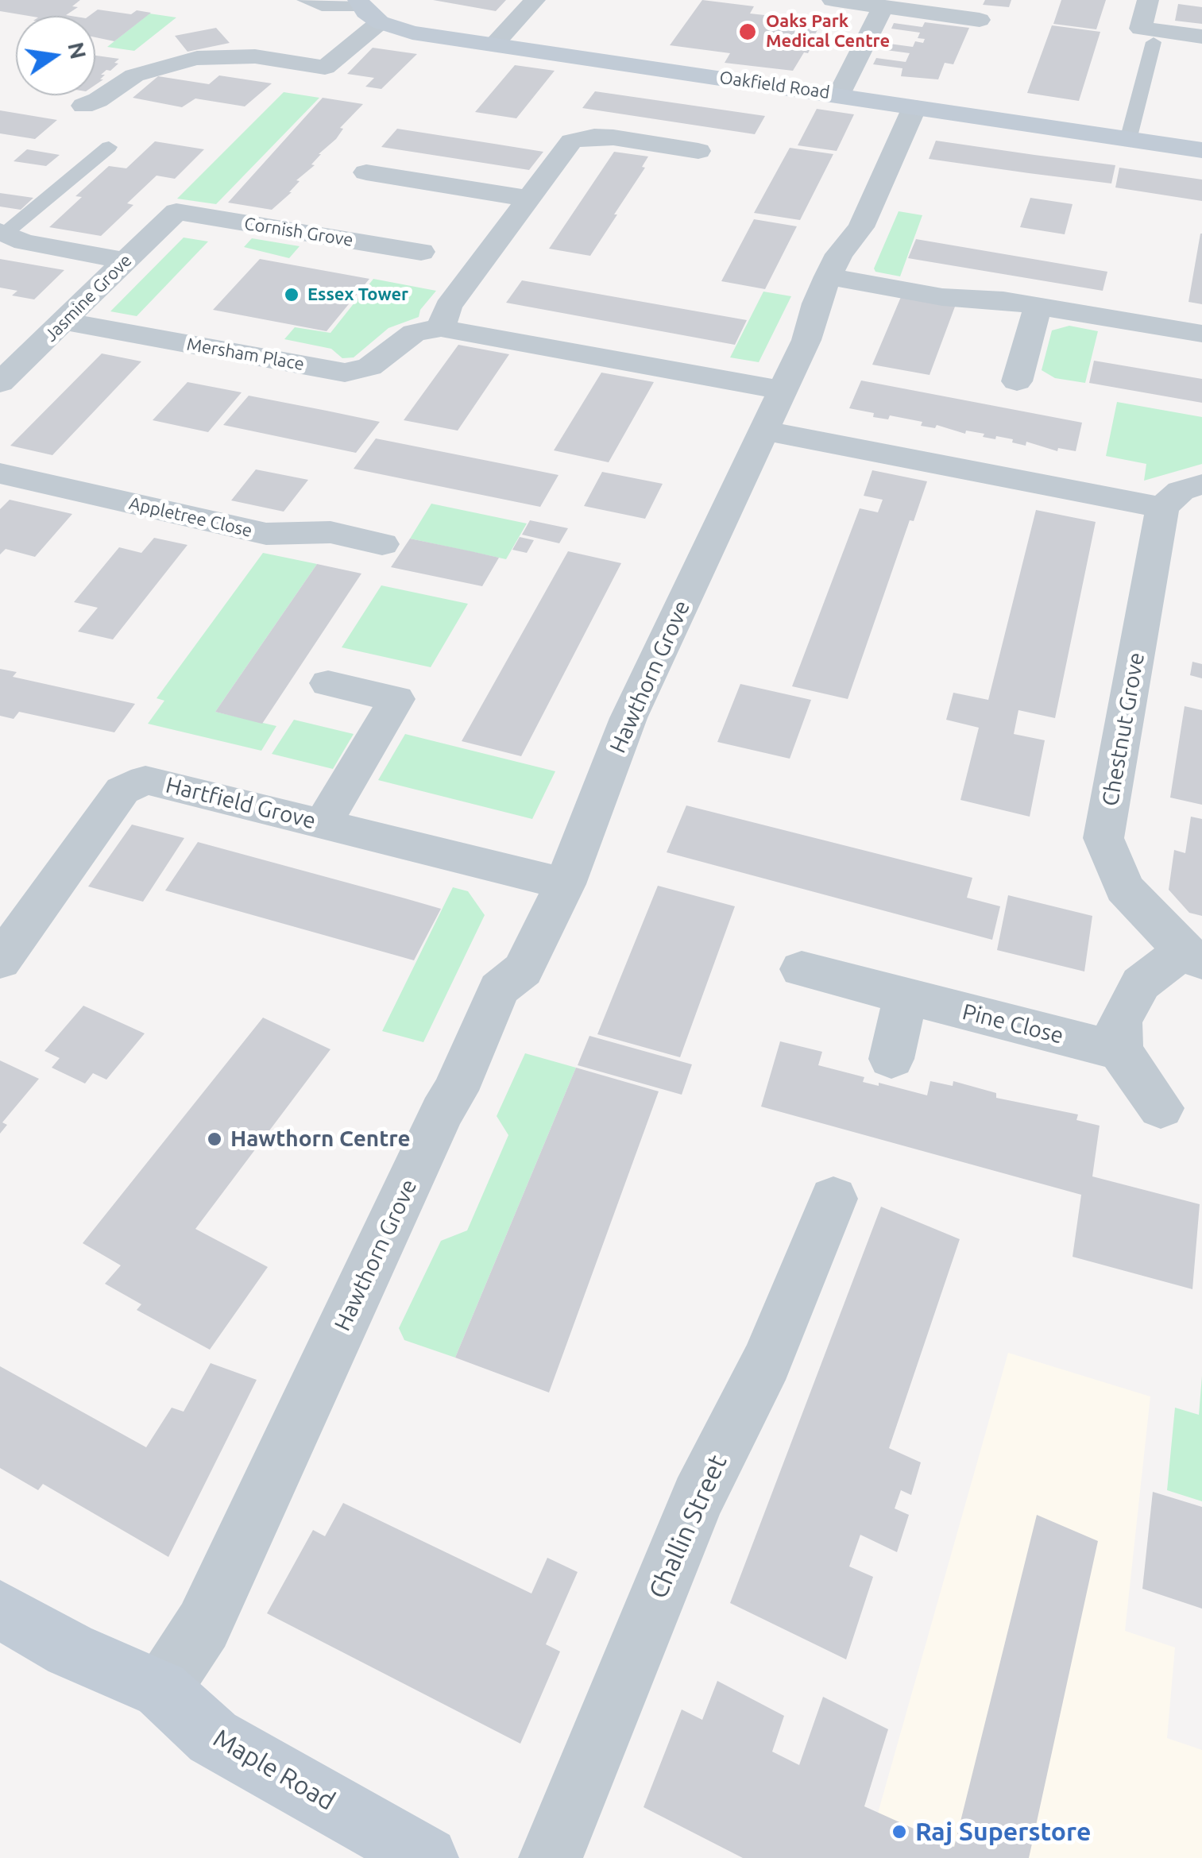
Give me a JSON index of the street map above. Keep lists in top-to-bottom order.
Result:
{
  "streets": {
    "street": [
      "Oakfield Road",
      "Cornish Grove",
      "Jasmine Grove",
      "Mersham Place",
      "Appletree Close",
      "Hawthorn Grove",
      "Chestnut Grove",
      "Hartfield Grove",
      "Pine Close",
      "Challin Street",
      "Maple Road"
    ]
  },
  "crossings": [
    ["Oakfield Road", "Hawthorn Grove"],
    ["Cornish Grove", "Jasmine Grove"],
    ["Jasmine Grove", "Mersham Place"],
    ["Hawthorn Grove", "Hartfield Grove"],
    ["Hawthorn Grove", "Maple Road"]
  ],
  "places": [
    "Oaks Park Medical Centre",
    "Essex Tower",
    "Hawthorn Centre",
    "Raj Superstore"
  ],
  "north": "right"
}
